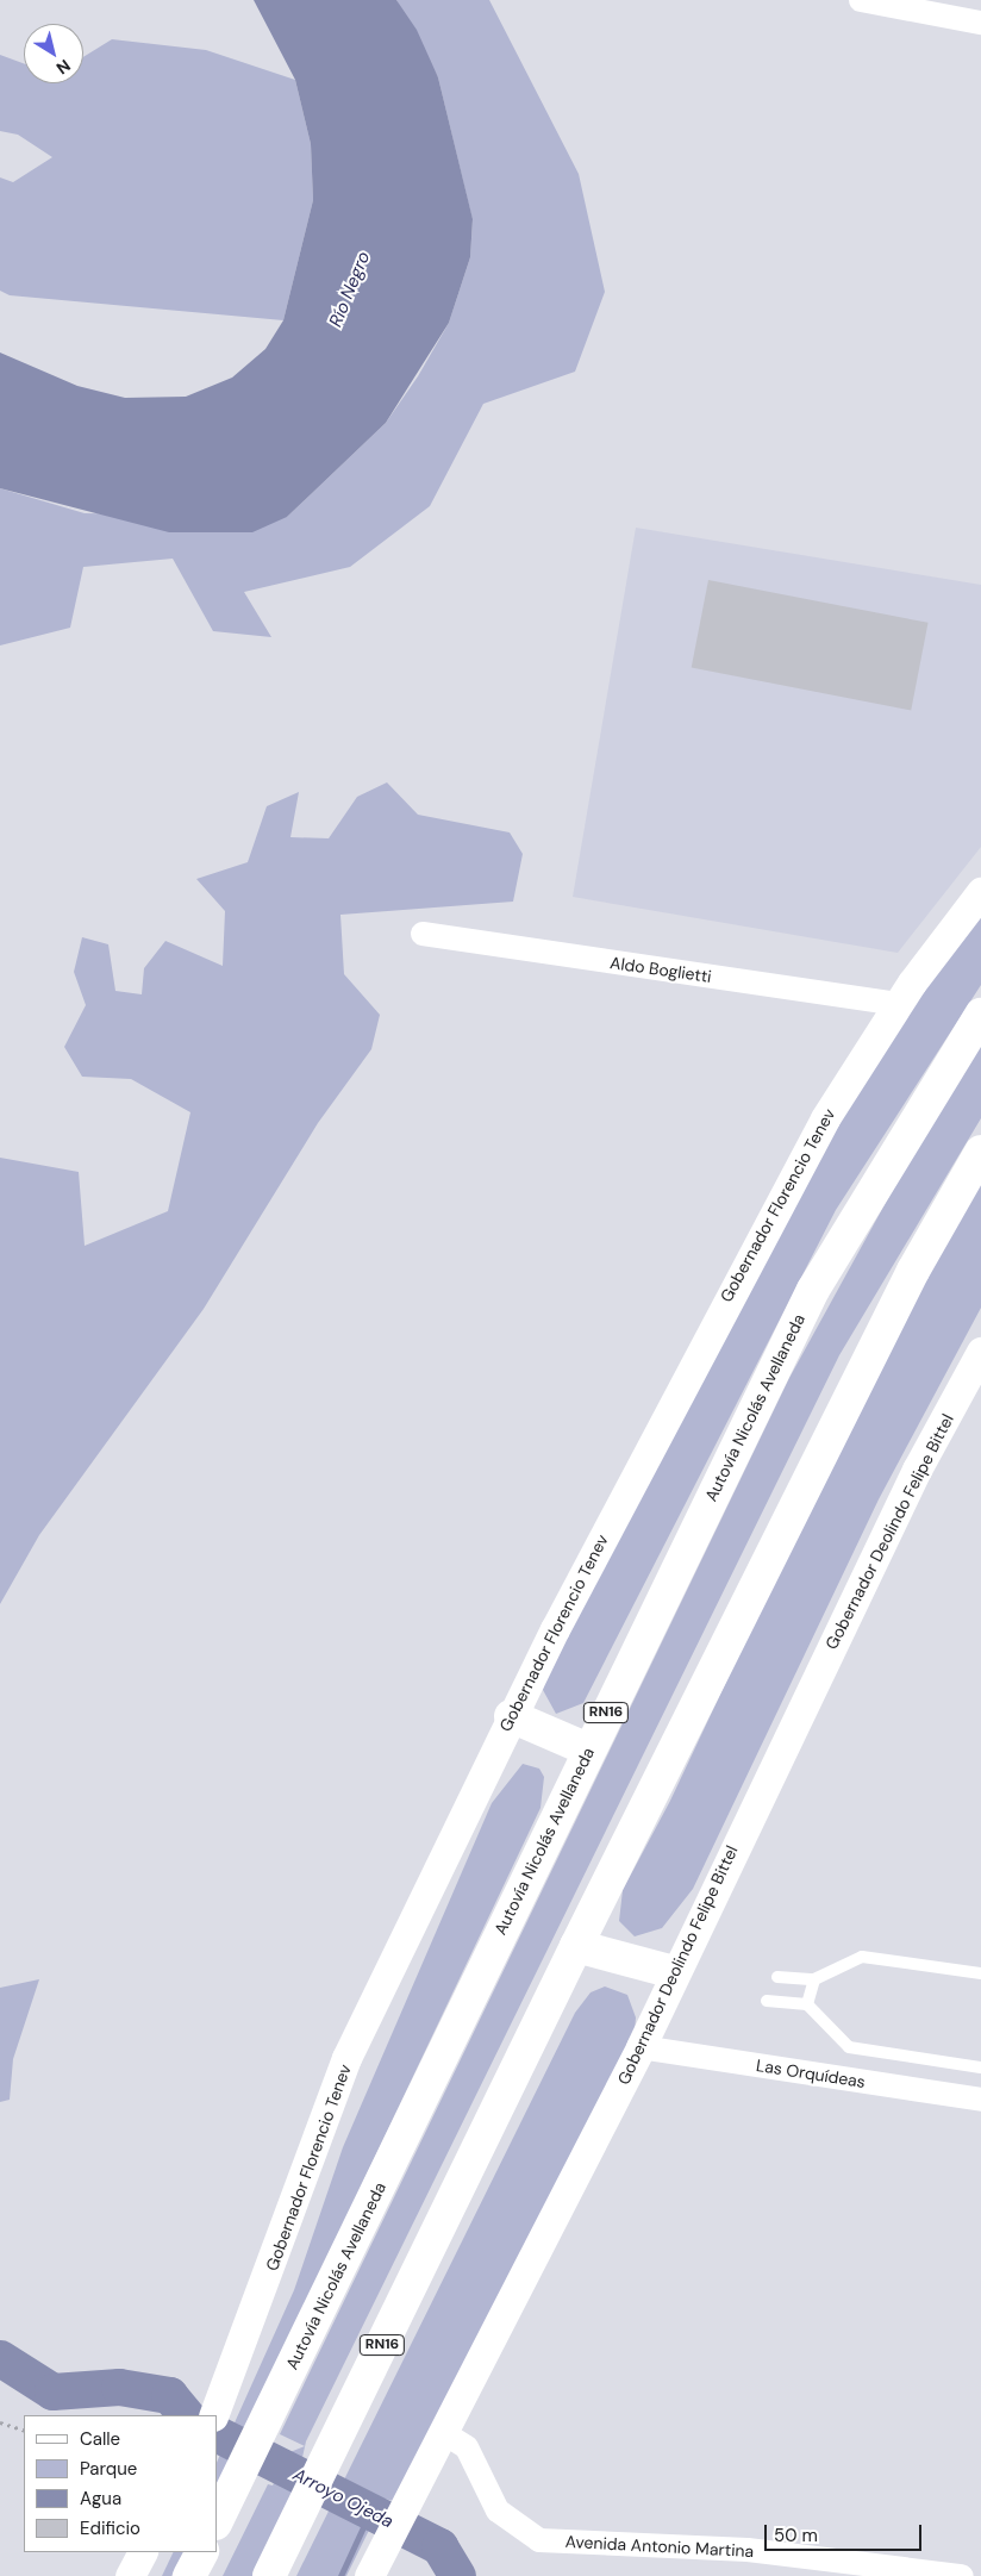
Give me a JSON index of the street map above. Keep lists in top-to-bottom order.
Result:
{
  "streets": {
    "highway": ["Autovía Nicolás Avellaneda", "RN16"],
    "street": [
      "Aldo Boglietti",
      "Gobernador Florencio Tenev",
      "Gobernador Deolindo Felipe Bittel",
      "Las Orquídeas",
      "Avenida Antonio Martina"
    ]
  },
  "crossings": [
    ["Aldo Boglietti", "Gobernador Florencio Tenev"],
    ["Gobernador Deolindo Felipe Bittel", "Las Orquídeas"],
    ["Gobernador Deolindo Felipe Bittel", "Avenida Antonio Martina"]
  ],
  "water": ["Río Negro", "Arroyo Ojeda"],
  "legend": [
    "Calle",
    "Parque",
    "Agua",
    "Edificio"
  ],
  "scale_bar": "50 m",
  "north": "bottom right"
}
